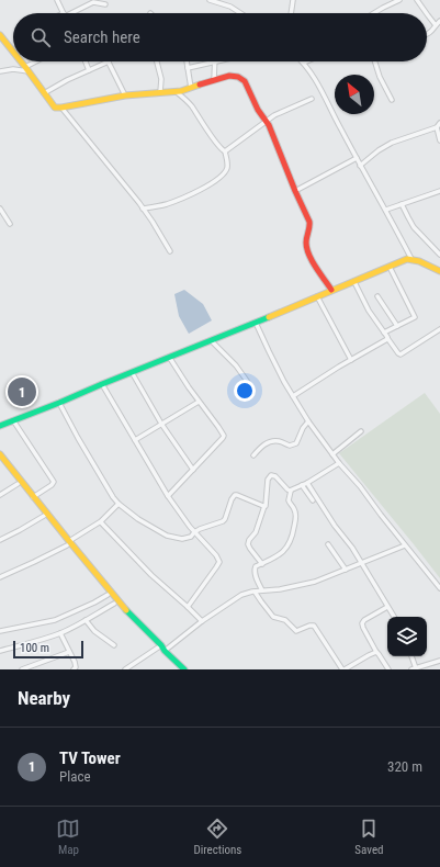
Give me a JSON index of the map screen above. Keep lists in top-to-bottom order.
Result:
{
  "scale_bar": "100 m",
  "north": "top left",
  "page": {
    "search": "Search here",
    "pins": "1",
    "scale": "100 m",
    "heading": "Nearby",
    "list": [
      {
        "mark": "1",
        "name": "TV Tower",
        "note": "Place",
        "value": "320 m"
      }
    ],
    "nav": ["Map", "Directions", "Saved"]
  }
}
